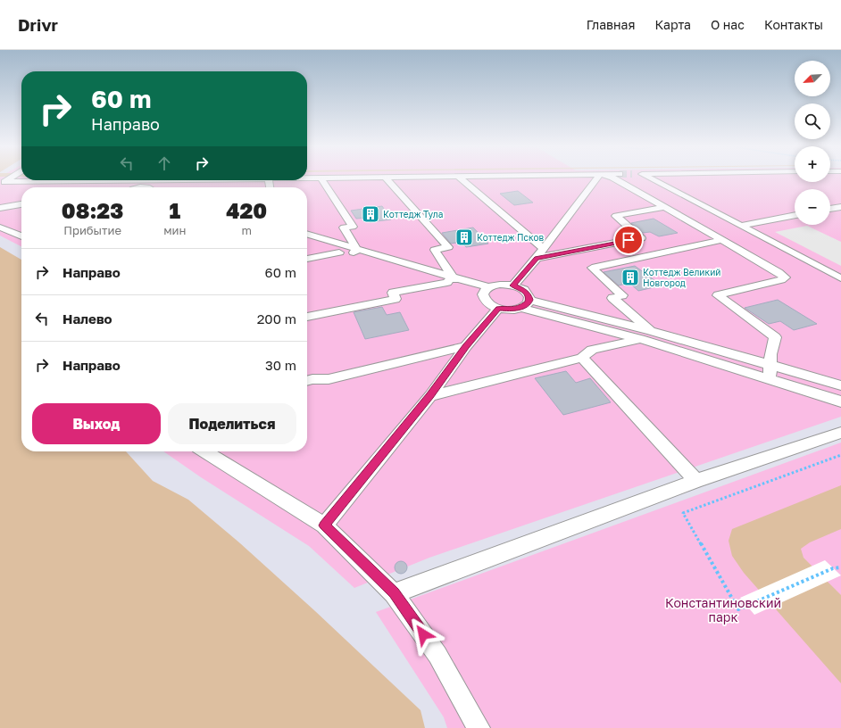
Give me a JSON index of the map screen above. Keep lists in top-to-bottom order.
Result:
{
  "parks": ["Константиновский парк"],
  "places": {
    "building": ["Коттедж Тула", "Коттедж Псков", "Коттедж Великий Новгород"]
  },
  "north": "bottom left",
  "page": {
    "header": "Drivr",
    "nav": [
      "Главная",
      "Карта",
      "О нас",
      "Контакты"
    ],
    "map_buttons": ["+", "−"],
    "turn": ["60 m", "Направо"],
    "eta": [
      "08:23",
      "Прибытие",
      "1",
      "мин",
      "420",
      "m"
    ],
    "list": [
      {
        "name": "Направо",
        "value": "60 m"
      },
      {
        "name": "Налево",
        "value": "200 m"
      },
      {
        "name": "Направо",
        "value": "30 m"
      }
    ],
    "buttons": ["Выход", "Поделиться"]
  }
}
